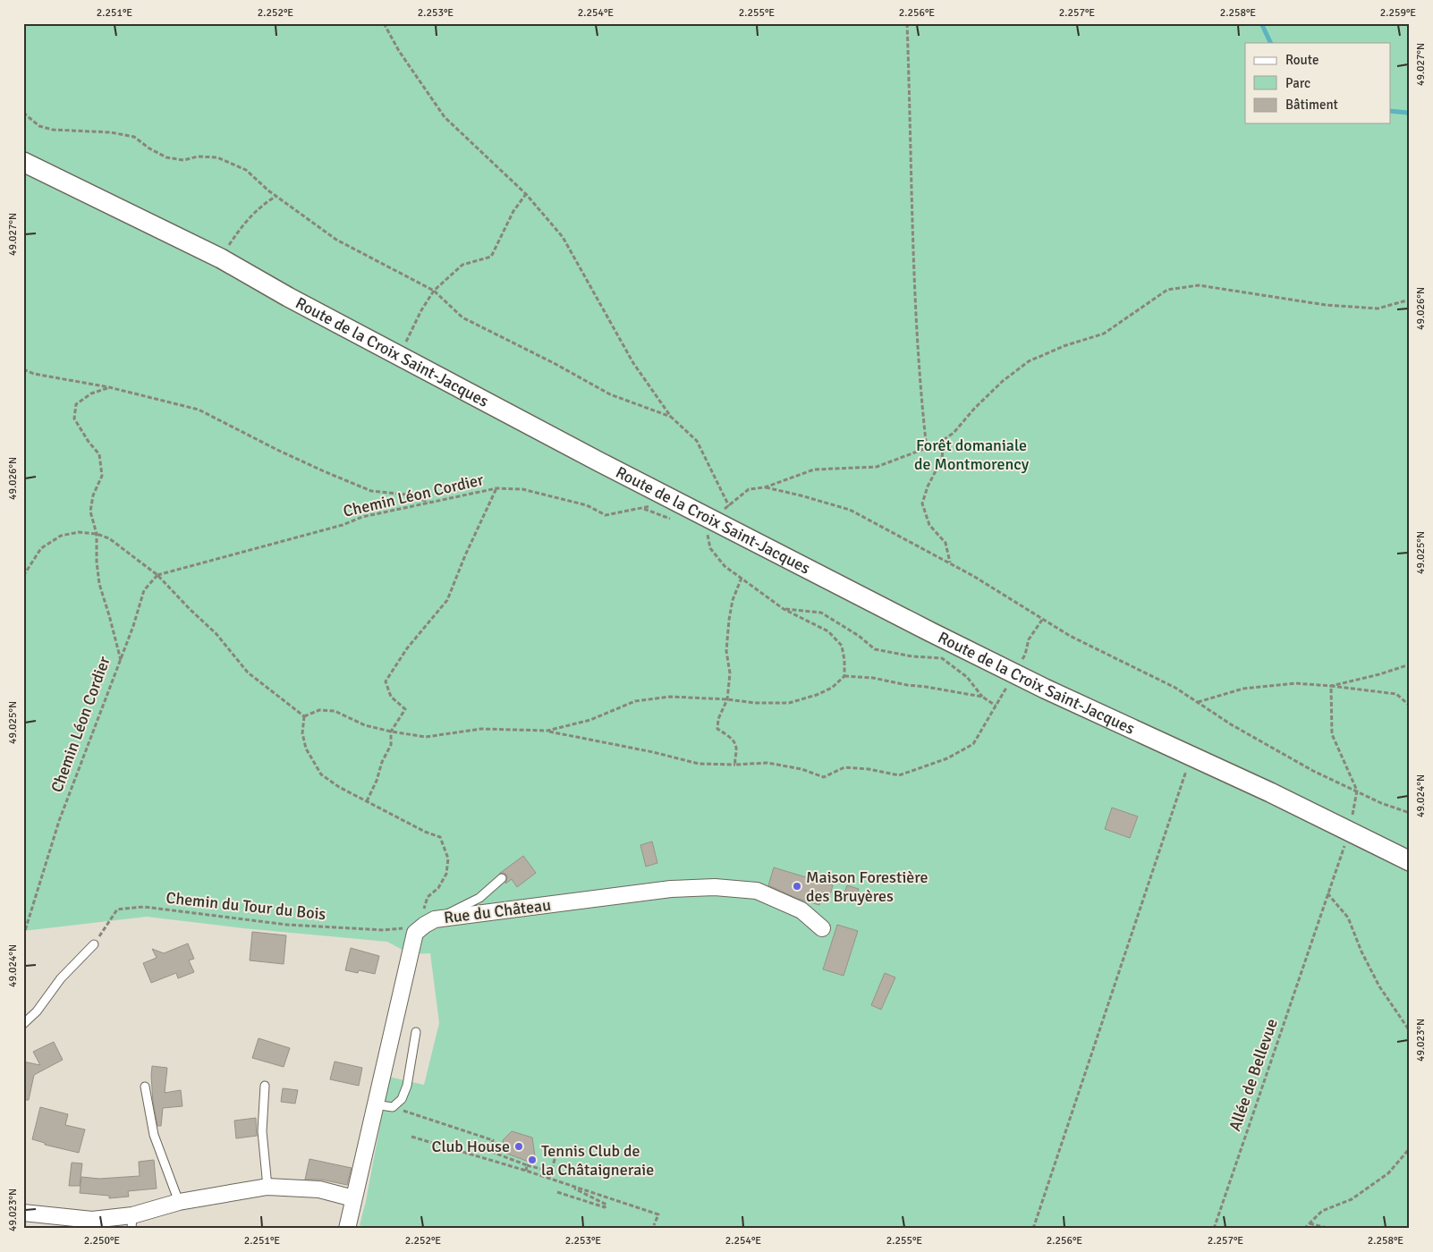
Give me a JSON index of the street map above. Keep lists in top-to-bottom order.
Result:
{
  "streets": {
    "street": ["Route de la Croix Saint-Jacques", "Rue du Château"],
    "path": ["Chemin Léon Cordier", "Chemin du Tour du Bois", "Allée de Bellevue"]
  },
  "crossings": [
    ["Route de la Croix Saint-Jacques", "Allée de Bellevue"]
  ],
  "parks": ["Forêt domaniale de Montmorency"],
  "places": ["Maison Forestière des Bruyères", "Club House", "Tennis Club de la Châtaigneraie"],
  "legend": ["Route", "Parc", "Bâtiment"],
  "coordinates": [
    "2.251°E",
    "2.252°E",
    "2.253°E",
    "2.254°E",
    "2.255°E",
    "2.256°E",
    "2.257°E",
    "2.258°E",
    "2.259°E",
    "49.027°N",
    "49.026°N",
    "49.025°N",
    "49.024°N",
    "49.023°N",
    "2.250°E"
  ]
}
